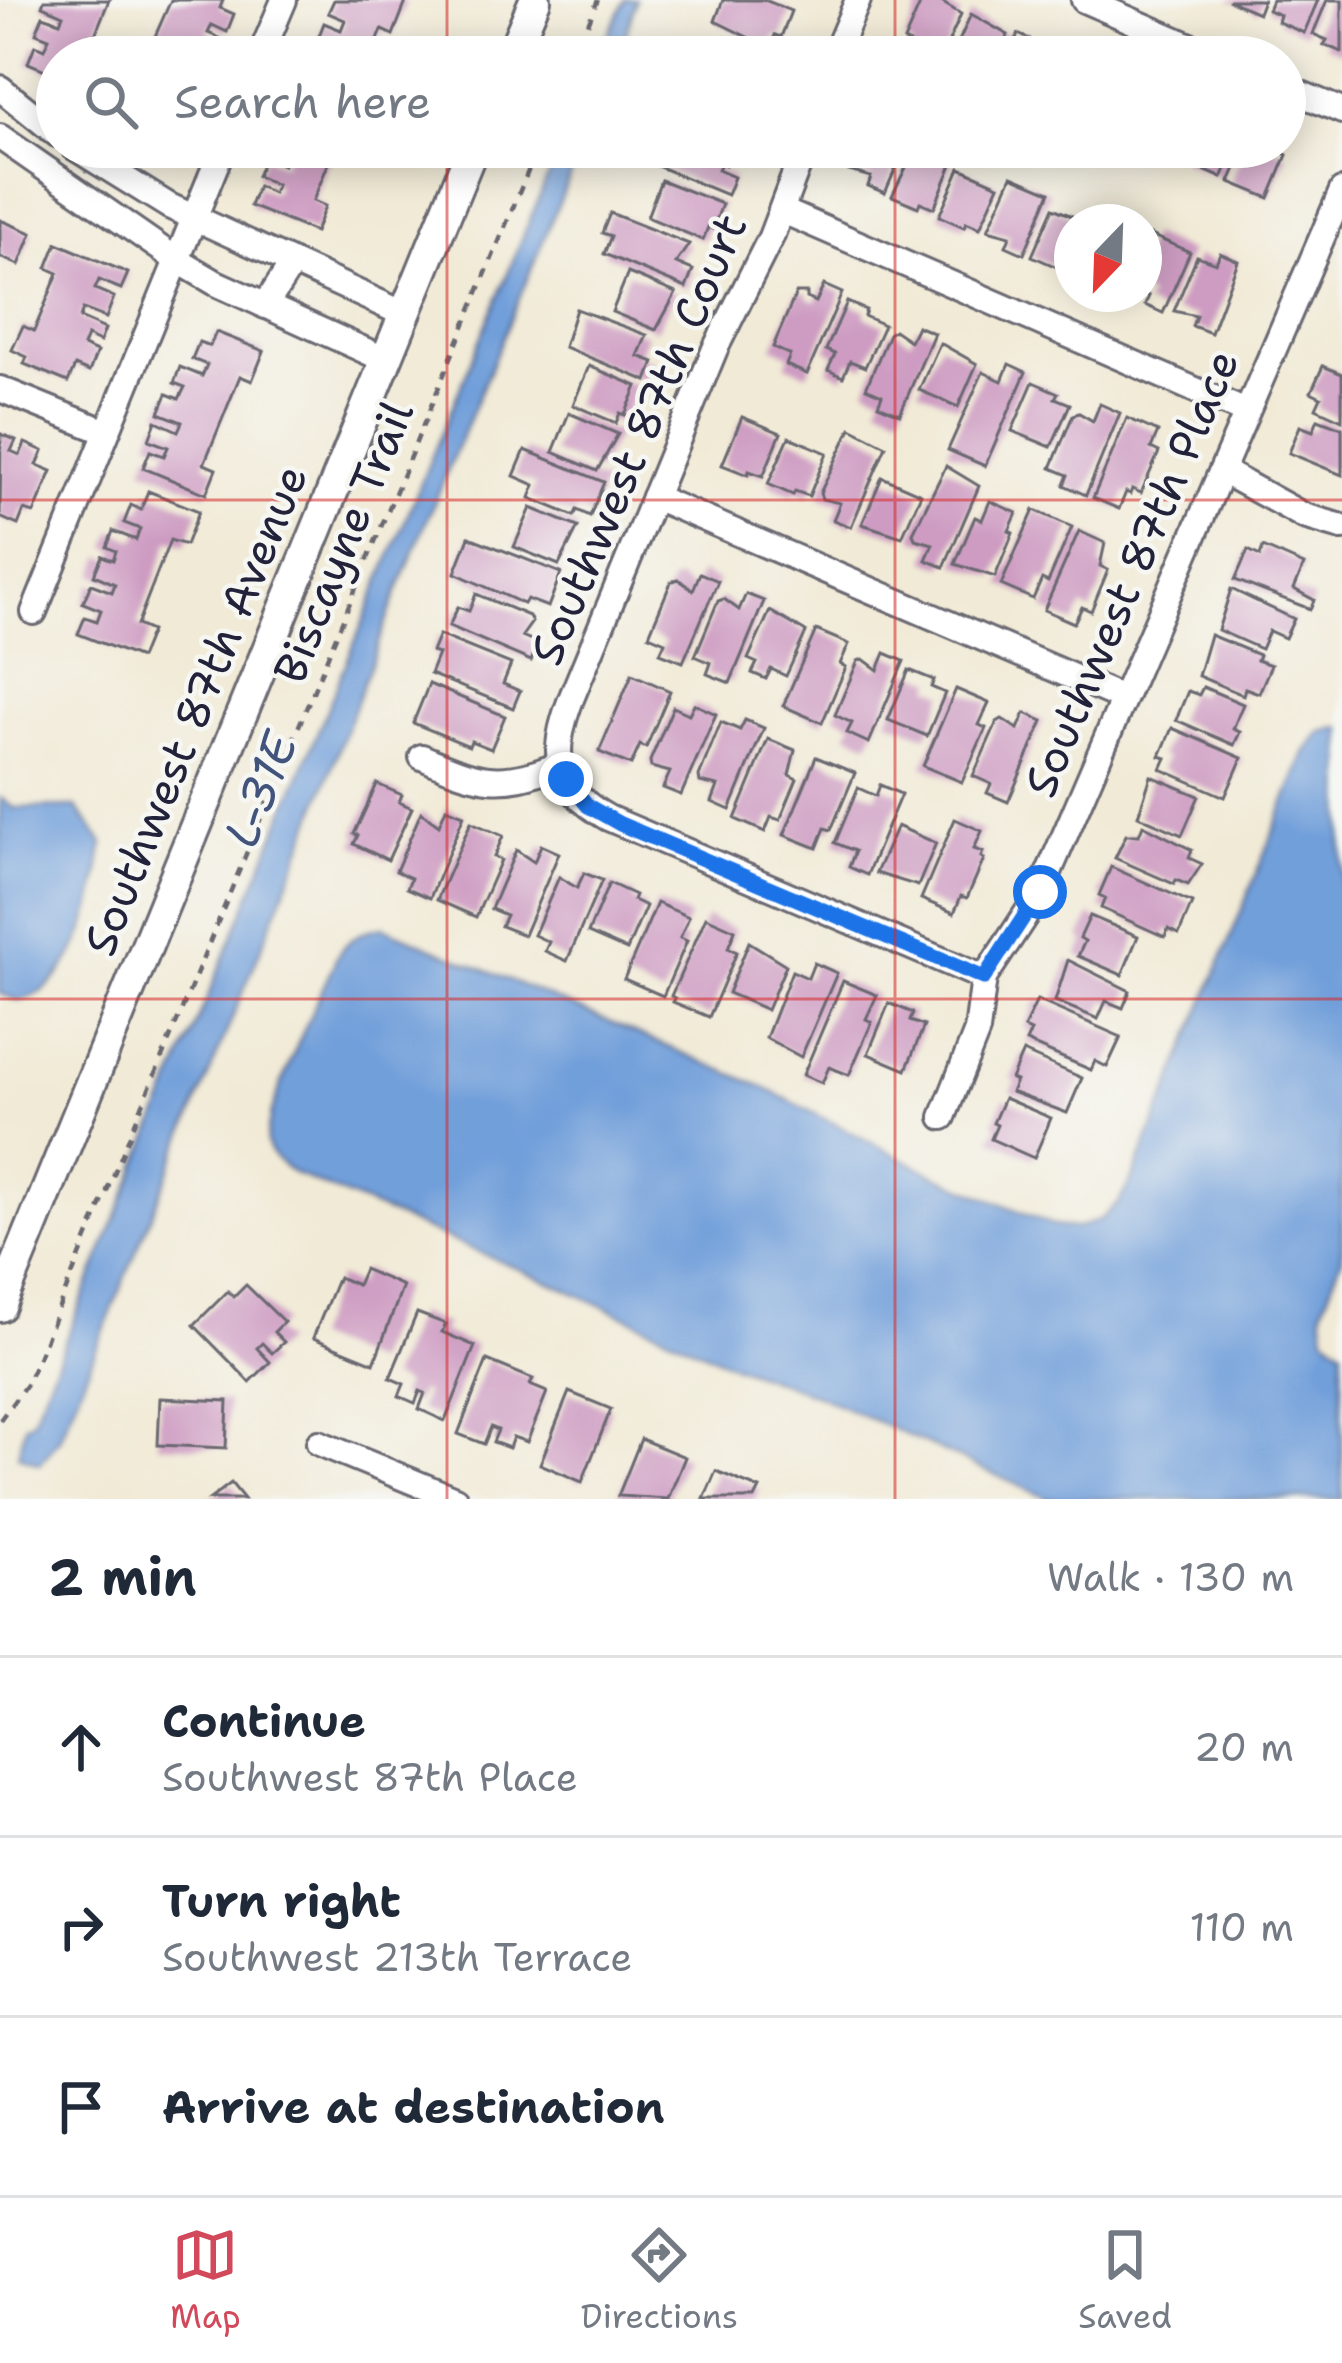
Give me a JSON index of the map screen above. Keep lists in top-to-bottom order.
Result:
{
  "streets": {
    "street": ["Southwest 87th Court", "Southwest 87th Place", "Southwest 87th Avenue"],
    "path": ["Biscayne Trail"]
  },
  "water": ["L-31E"],
  "north": "bottom left",
  "page": {
    "search": "Search here",
    "heading": ["2 min", "Walk · 130 m"],
    "list": [
      ["Continue", "Southwest 87th Place", "20 m"],
      ["Turn right", "Southwest 213th Terrace", "110 m"],
      "Arrive at destination"
    ],
    "nav": ["Map", "Directions", "Saved"]
  }
}
